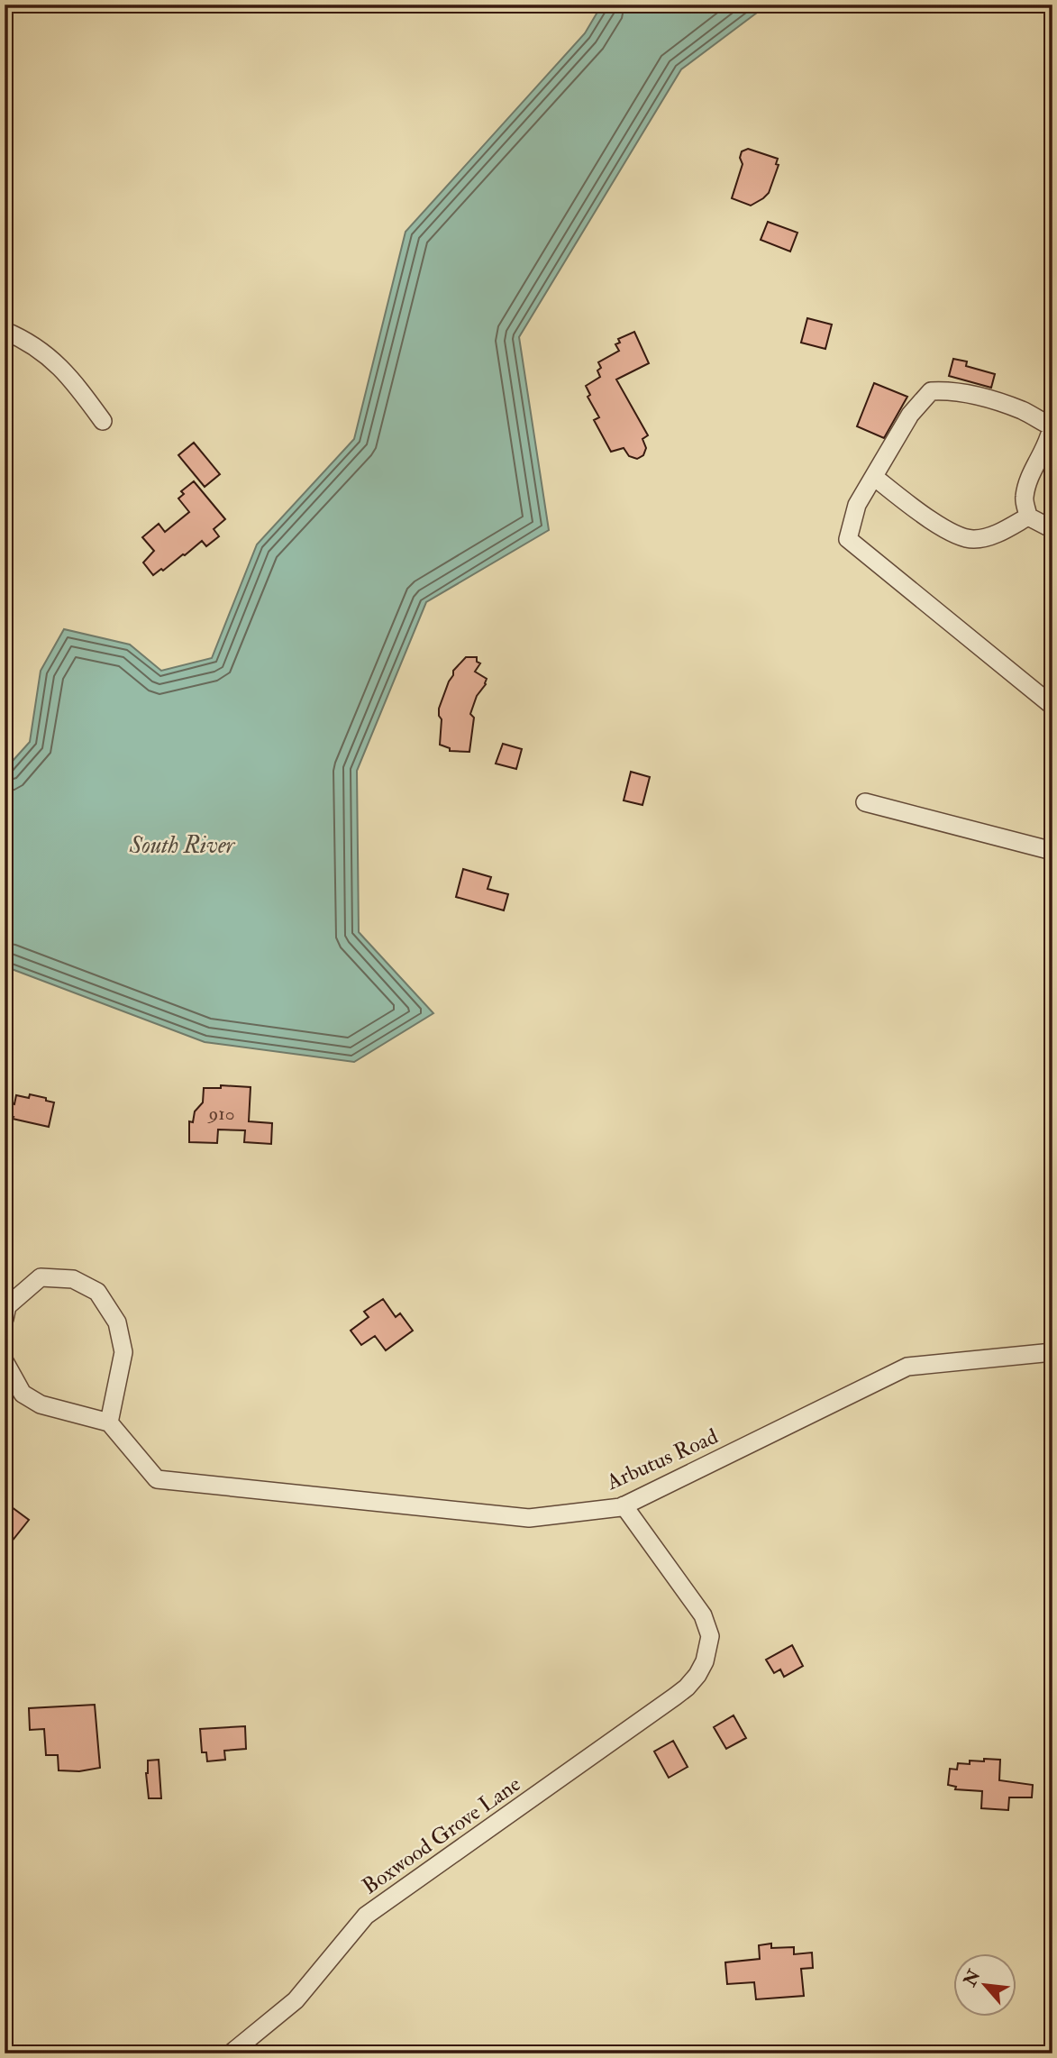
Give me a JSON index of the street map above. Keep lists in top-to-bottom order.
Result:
{
  "streets": {
    "street": ["Arbutus Road", "Boxwood Grove Lane"]
  },
  "crossings": [
    ["Arbutus Road", "Boxwood Grove Lane"]
  ],
  "water": ["South River"],
  "house_numbers": ["910"],
  "north": "top left"
}
